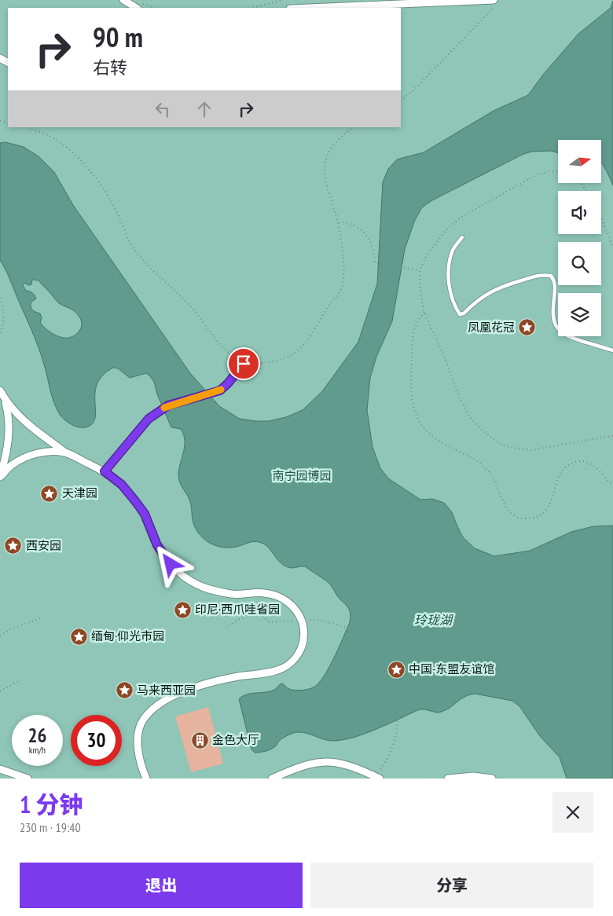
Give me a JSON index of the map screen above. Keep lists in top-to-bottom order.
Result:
{
  "water": ["玲珑湖"],
  "parks": ["南宁园博园"],
  "places": {
    "place": [
      "凤凰花冠",
      "天津园",
      "西安园",
      "印尼·西爪哇省园",
      "缅甸·仰光市园",
      "中国-东盟友谊馆",
      "马来西亚园"
    ],
    "building": ["金色大厅"]
  },
  "north": "right",
  "page": {
    "turn": ["90 m", "右转"],
    "speed": "26 km/h",
    "limit": "30",
    "heading": ["1 分钟", "230 m · 19:40"],
    "buttons": ["退出", "分享"]
  }
}
